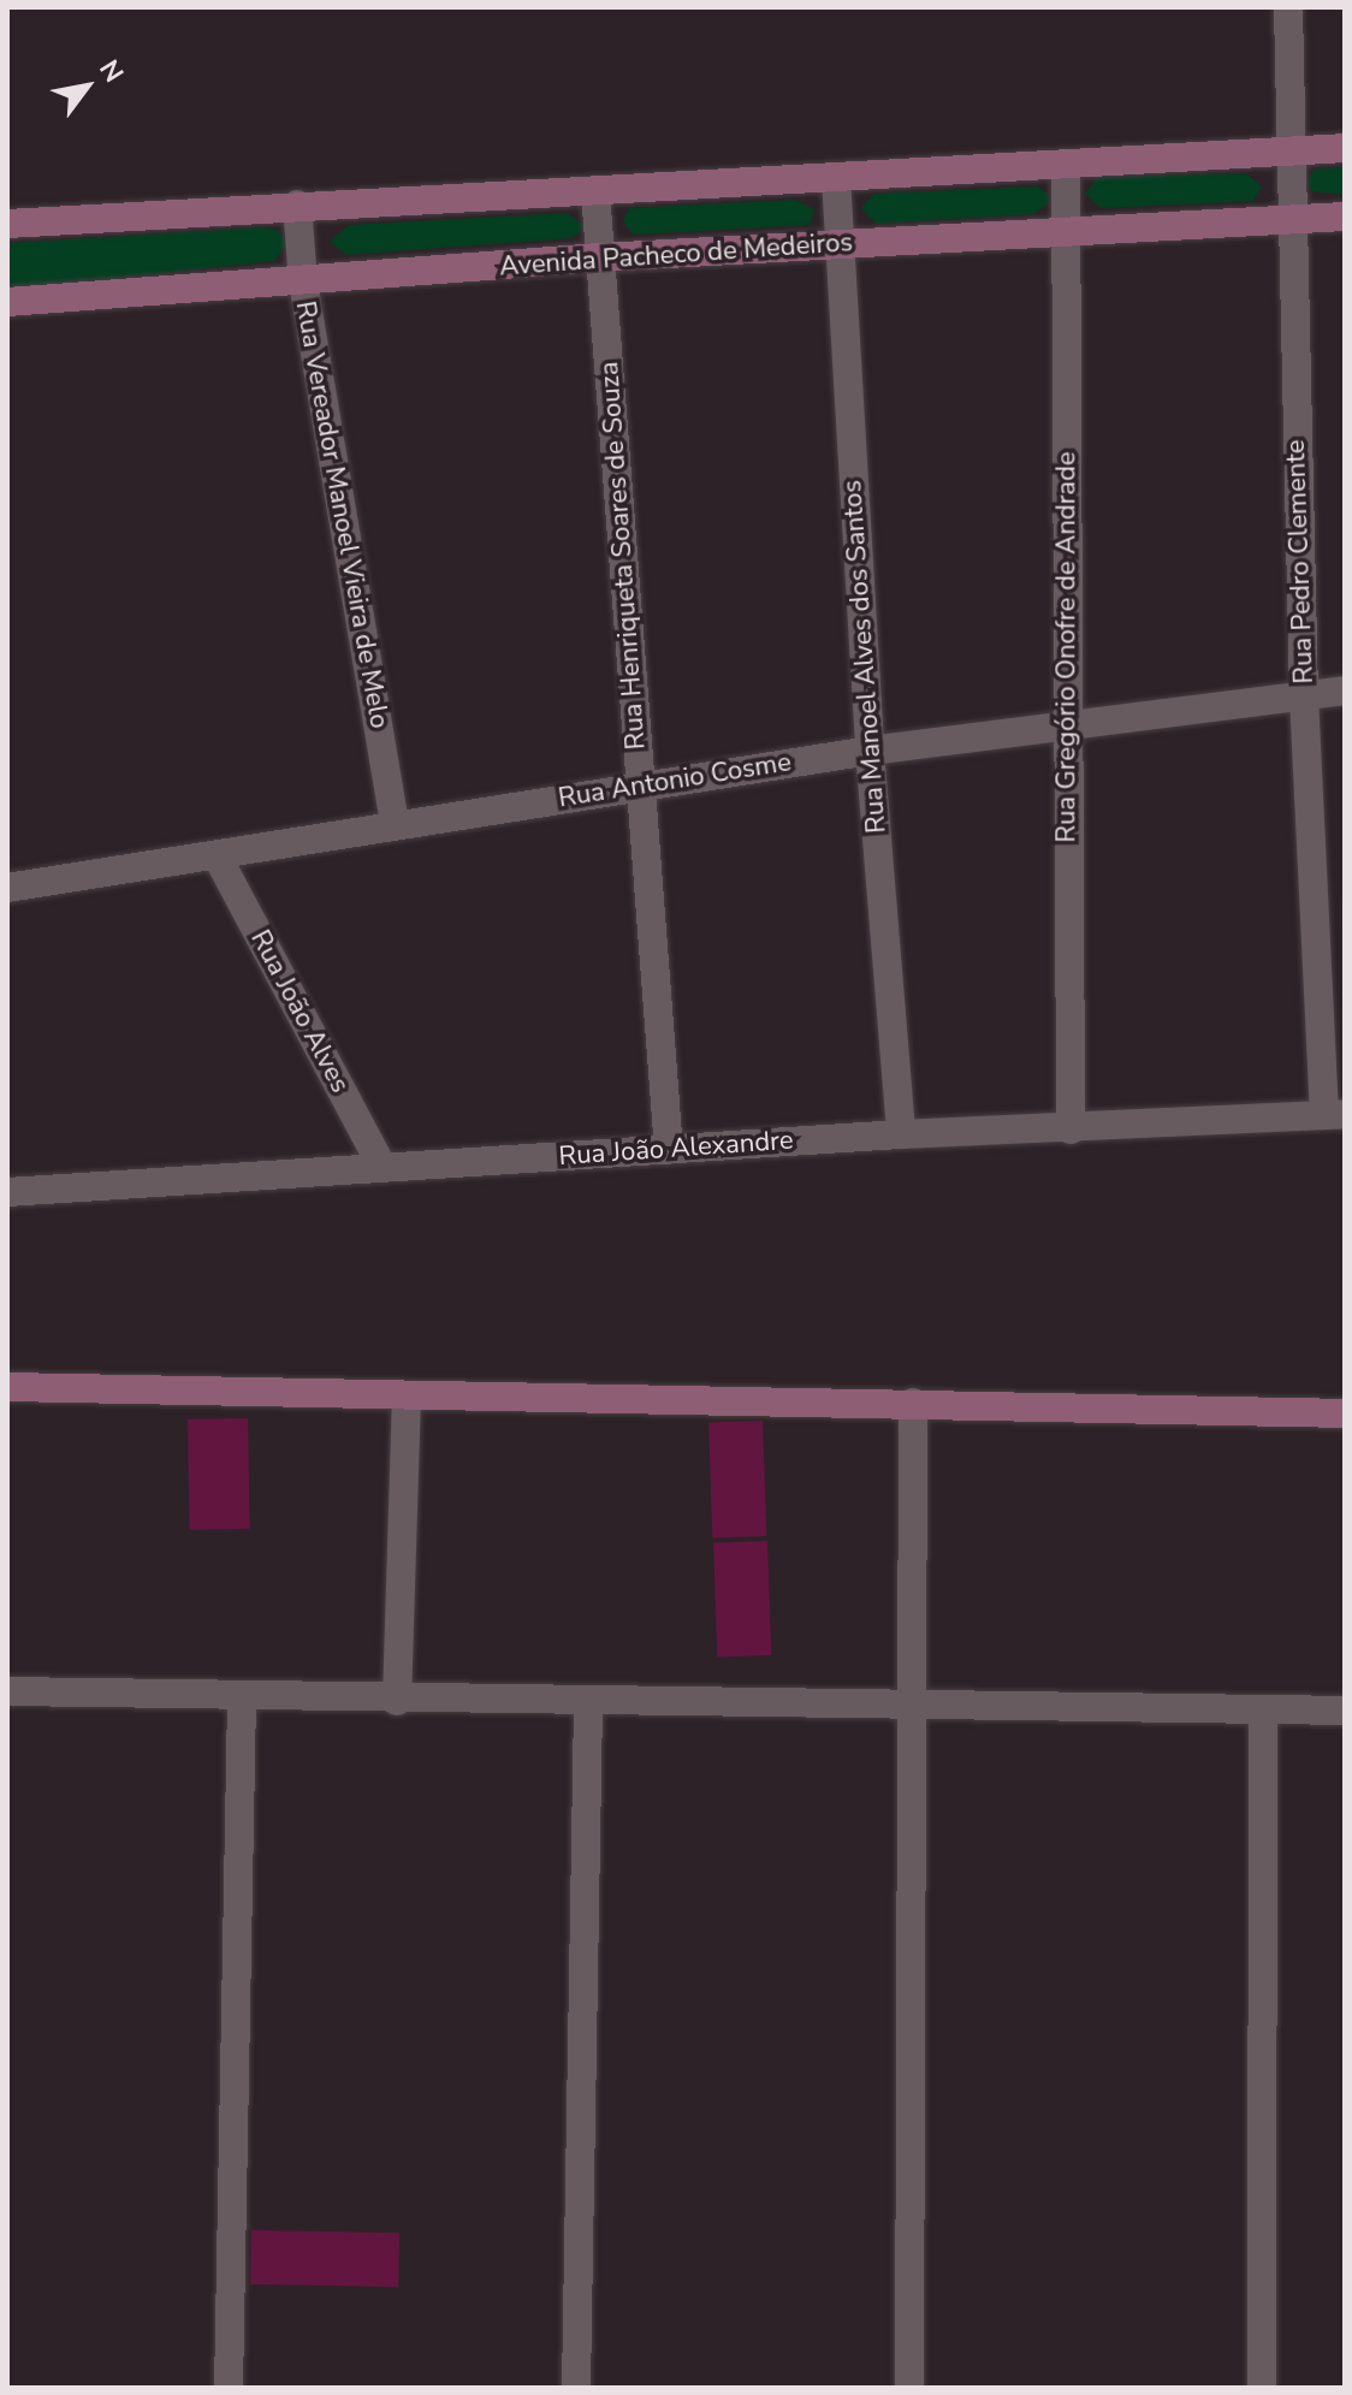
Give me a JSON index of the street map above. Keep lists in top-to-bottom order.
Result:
{
  "streets": {
    "street": [
      "Avenida Pacheco de Medeiros",
      "Rua Vereador Manoel Vieira de Melo",
      "Rua Henriqueta Soares de Souza",
      "Rua Pedro Clemente",
      "Rua Gregório Onofre de Andrade",
      "Rua Manoel Alves dos Santos",
      "Rua Antonio Cosme",
      "Rua João Alves",
      "Rua João Alexandre"
    ]
  },
  "crossings": [
    ["Avenida Pacheco de Medeiros", "Rua Vereador Manoel Vieira de Melo"],
    ["Avenida Pacheco de Medeiros", "Rua Henriqueta Soares de Souza"],
    ["Avenida Pacheco de Medeiros", "Rua Pedro Clemente"],
    ["Avenida Pacheco de Medeiros", "Rua Gregório Onofre de Andrade"],
    ["Avenida Pacheco de Medeiros", "Rua Manoel Alves dos Santos"],
    ["Rua Vereador Manoel Vieira de Melo", "Rua Antonio Cosme"],
    ["Rua Henriqueta Soares de Souza", "Rua Antonio Cosme"],
    ["Rua Henriqueta Soares de Souza", "Rua João Alexandre"],
    ["Rua Pedro Clemente", "Rua Antonio Cosme"],
    ["Rua Pedro Clemente", "Rua João Alexandre"],
    ["Rua Gregório Onofre de Andrade", "Rua Antonio Cosme"],
    ["Rua Gregório Onofre de Andrade", "Rua João Alexandre"],
    ["Rua Manoel Alves dos Santos", "Rua Antonio Cosme"],
    ["Rua Manoel Alves dos Santos", "Rua João Alexandre"],
    ["Rua Antonio Cosme", "Rua João Alves"],
    ["Rua João Alves", "Rua João Alexandre"]
  ],
  "north": "top right"
}
